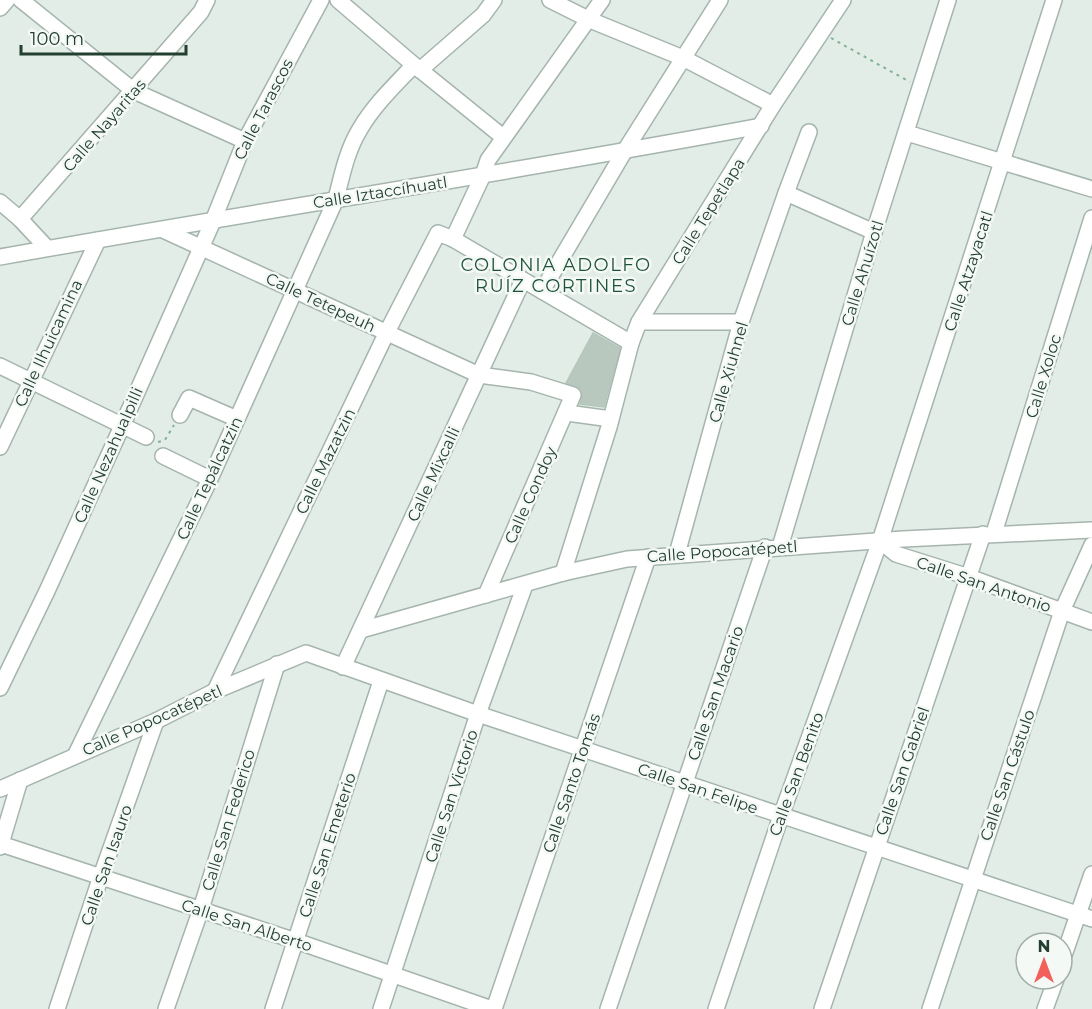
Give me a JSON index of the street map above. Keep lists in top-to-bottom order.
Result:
{
  "streets": {
    "street": [
      "Calle Tarascos",
      "Calle Nayaritas",
      "Calle Iztaccíhuatl",
      "Calle Tepetlapa",
      "Calle Atzayacatl",
      "Calle Ahuízotl",
      "Calle Tetepeuh",
      "Calle Ilhuicamina",
      "Calle Xiuhnel",
      "Calle Xoloc",
      "Calle Nezahualpilli",
      "Calle Mazatzin",
      "Calle Mixcalli",
      "Calle Tepálcatzin",
      "Calle Condoy",
      "Calle Popocatépetl",
      "Calle San Antonio",
      "Calle San Macario",
      "Calle San Gabriel",
      "Calle San Benito",
      "Calle San Cástulo",
      "Calle Santo Tomás",
      "Calle San Felipe",
      "Calle San Victorio",
      "Calle San Federico",
      "Calle San Emeterio",
      "Calle San Isauro",
      "Calle San Alberto"
    ]
  },
  "crossings": [
    ["Calle Tarascos", "Calle Iztaccíhuatl"],
    ["Calle Tarascos", "Calle Nezahualpilli"],
    ["Calle Iztaccíhuatl", "Calle Tepetlapa"],
    ["Calle Iztaccíhuatl", "Calle Tetepeuh"],
    ["Calle Iztaccíhuatl", "Calle Ilhuicamina"],
    ["Calle Iztaccíhuatl", "Calle Nezahualpilli"],
    ["Calle Iztaccíhuatl", "Calle Tepálcatzin"],
    ["Calle Tepetlapa", "Calle Popocatépetl"],
    ["Calle Atzayacatl", "Calle Popocatépetl"],
    ["Calle Atzayacatl", "Calle San Antonio"],
    ["Calle Atzayacatl", "Calle San Benito"],
    ["Calle Ahuízotl", "Calle Popocatépetl"],
    ["Calle Ahuízotl", "Calle San Macario"],
    ["Calle Tetepeuh", "Calle Nezahualpilli"],
    ["Calle Tetepeuh", "Calle Mazatzin"],
    ["Calle Tetepeuh", "Calle Mixcalli"],
    ["Calle Tetepeuh", "Calle Tepálcatzin"],
    ["Calle Tetepeuh", "Calle Condoy"],
    ["Calle Xiuhnel", "Calle Popocatépetl"],
    ["Calle Xoloc", "Calle Popocatépetl"],
    ["Calle Xoloc", "Calle San Gabriel"],
    ["Calle Mazatzin", "Calle Popocatépetl"],
    ["Calle Mixcalli", "Calle Popocatépetl"],
    ["Calle Mixcalli", "Calle San Felipe"],
    ["Calle Tepálcatzin", "Calle Popocatépetl"],
    ["Calle Condoy", "Calle Popocatépetl"],
    ["Calle Popocatépetl", "Calle San Antonio"],
    ["Calle Popocatépetl", "Calle San Macario"],
    ["Calle Popocatépetl", "Calle San Gabriel"],
    ["Calle Popocatépetl", "Calle San Benito"],
    ["Calle Popocatépetl", "Calle Santo Tomás"],
    ["Calle Popocatépetl", "Calle San Felipe"],
    ["Calle Popocatépetl", "Calle San Victorio"],
    ["Calle Popocatépetl", "Calle San Federico"],
    ["Calle Popocatépetl", "Calle San Isauro"],
    ["Calle San Antonio", "Calle San Gabriel"],
    ["Calle San Antonio", "Calle San Benito"],
    ["Calle San Antonio", "Calle San Cástulo"],
    ["Calle San Macario", "Calle San Felipe"],
    ["Calle San Gabriel", "Calle San Felipe"],
    ["Calle San Benito", "Calle San Felipe"],
    ["Calle San Cástulo", "Calle San Felipe"],
    ["Calle Santo Tomás", "Calle San Felipe"],
    ["Calle Santo Tomás", "Calle San Alberto"],
    ["Calle San Felipe", "Calle San Victorio"],
    ["Calle San Felipe", "Calle San Emeterio"],
    ["Calle San Victorio", "Calle San Alberto"],
    ["Calle San Federico", "Calle San Alberto"],
    ["Calle San Emeterio", "Calle San Alberto"],
    ["Calle San Isauro", "Calle San Alberto"]
  ],
  "districts": ["COLONIA ADOLFO RUÍZ CORTINES"],
  "scale_bar": "100 m",
  "north": "top"
}
